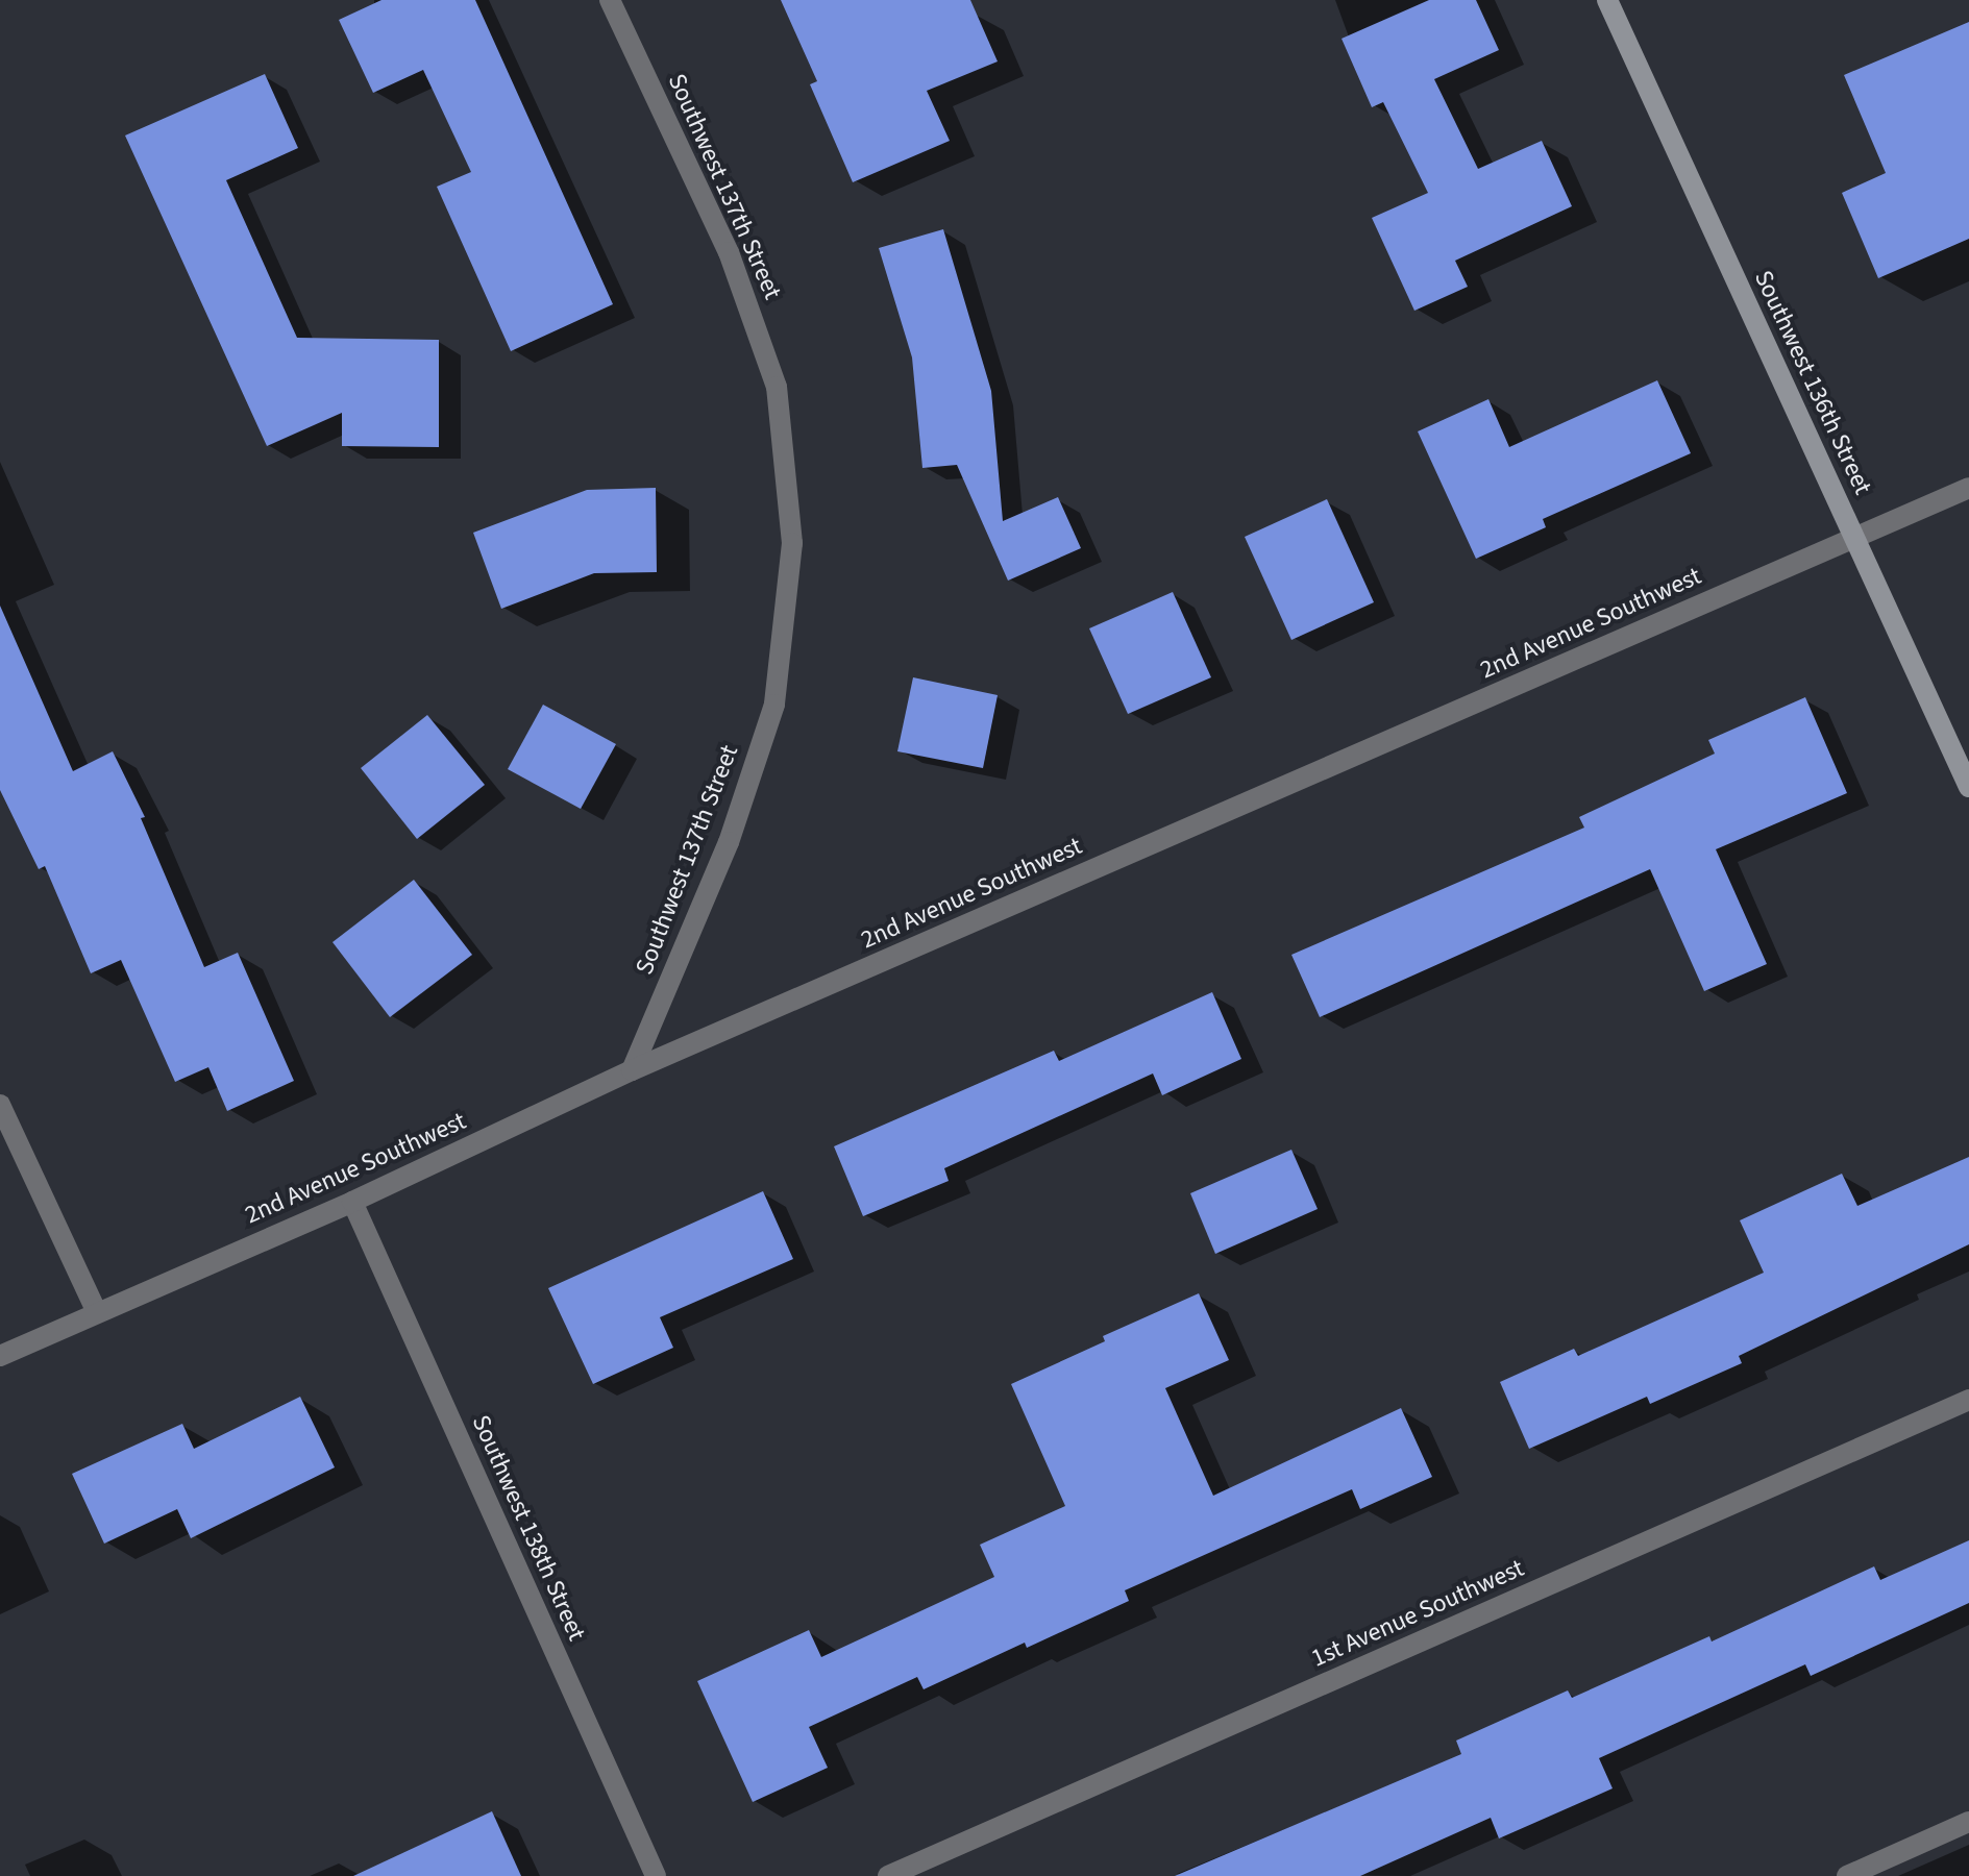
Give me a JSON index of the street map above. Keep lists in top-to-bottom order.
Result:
{
  "streets": {
    "street": [
      "Southwest 137th Street",
      "Southwest 136th Street",
      "2nd Avenue Southwest",
      "Southwest 138th Street",
      "1st Avenue Southwest"
    ]
  },
  "crossings": [
    ["Southwest 137th Street", "2nd Avenue Southwest"],
    ["Southwest 136th Street", "2nd Avenue Southwest"],
    ["2nd Avenue Southwest", "Southwest 138th Street"]
  ]
}
